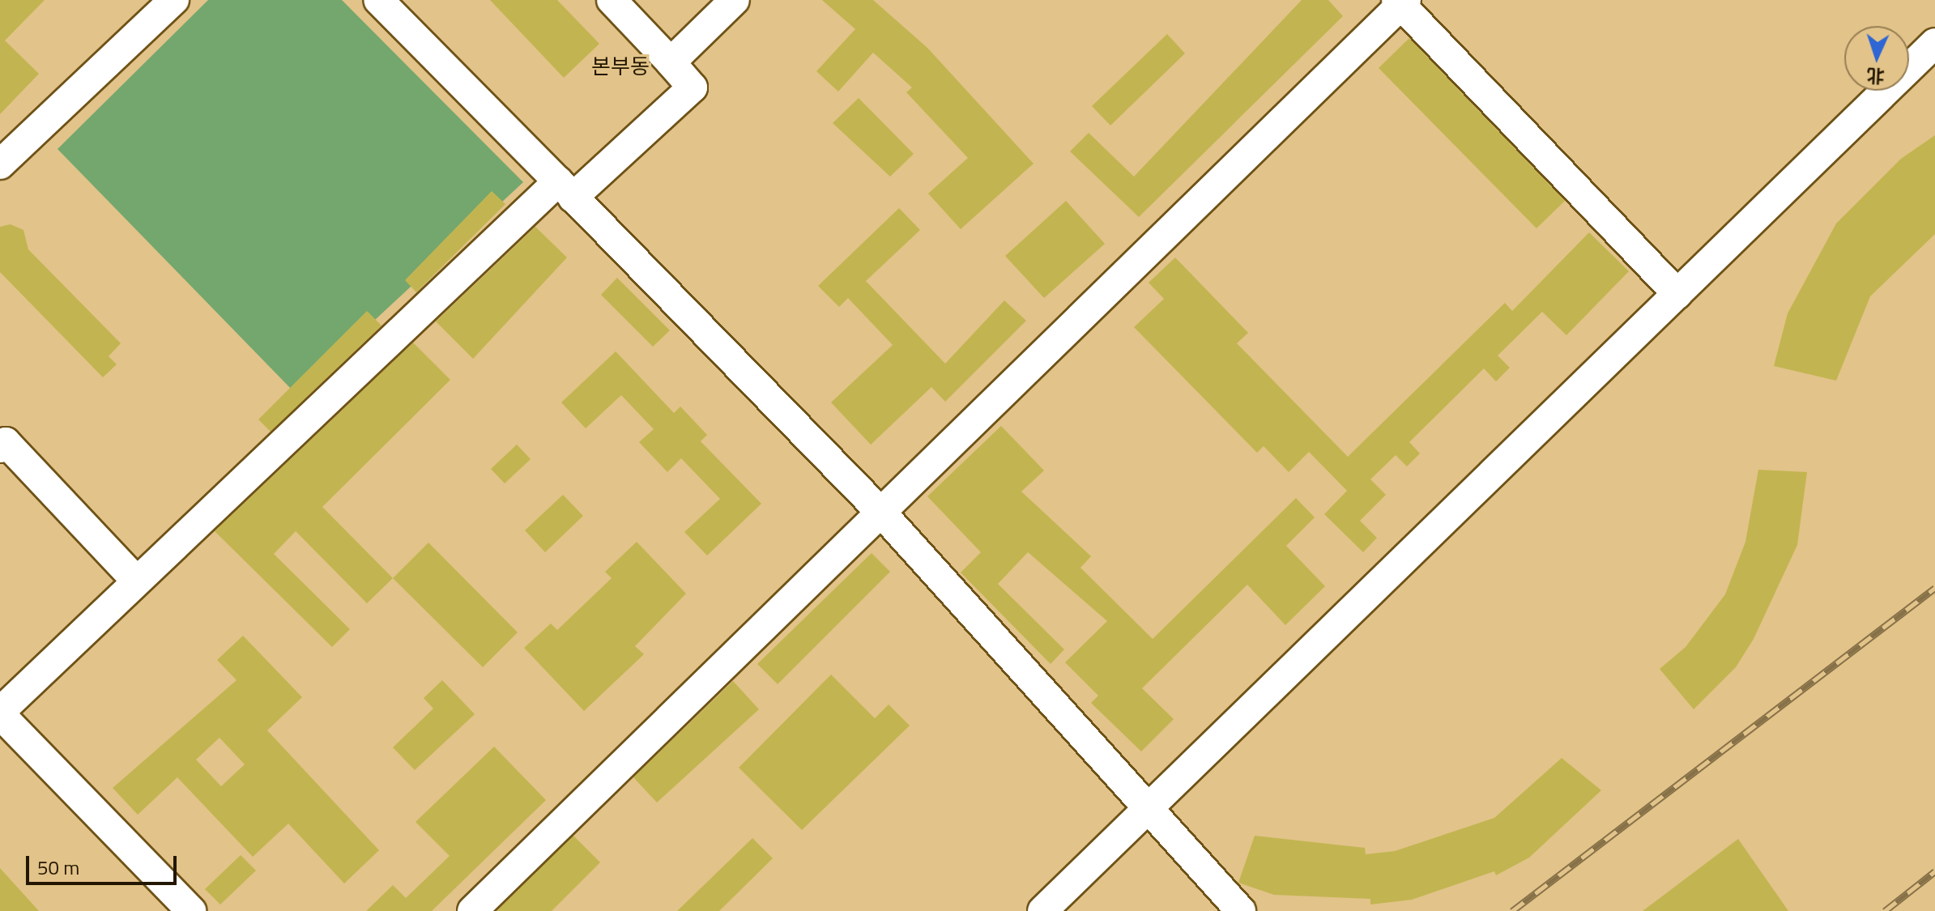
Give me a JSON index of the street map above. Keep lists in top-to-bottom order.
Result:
{
  "districts": ["본부동"],
  "scale_bar": "50 m",
  "north": "bottom"
}
